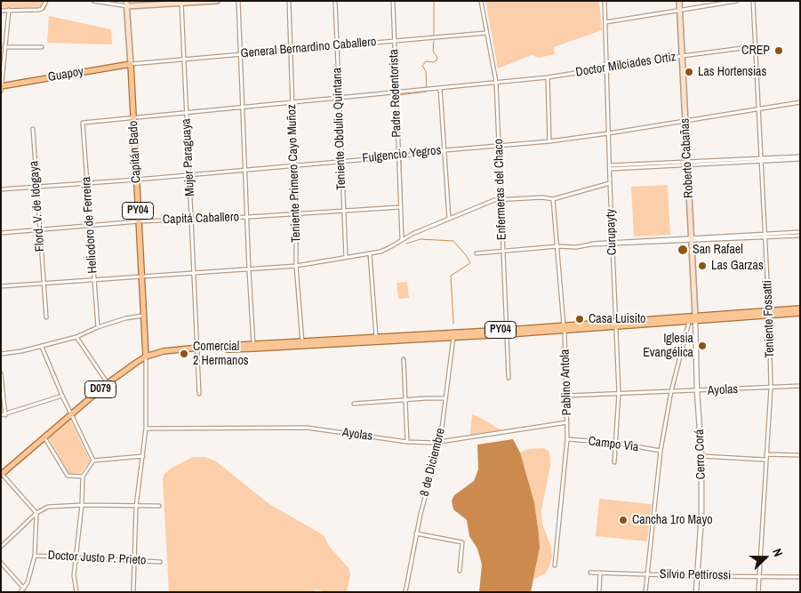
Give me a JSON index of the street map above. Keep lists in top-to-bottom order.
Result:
{
  "streets": {
    "main road": [
      "Guapoy",
      "Capitán Bado",
      "Roberto Cabañas",
      "PY04",
      "D079"
    ],
    "street": [
      "General Bernardino Caballero",
      "Doctor Milcíades Ortiz",
      "Padre Redentorista",
      "Teniente Obdulio Quintana",
      "Fulgencio Yegros",
      "Mujer Paraguaya",
      "Teniente Primero Cayo Muñoz",
      "Enfermeras del Chaco",
      "Flord. V. de Idogaya",
      "Capitá Caballero",
      "Heliodoro de Ferreira",
      "Curupayty",
      "Teniente Fossatti",
      "Pablino Antola",
      "Ayolas",
      "Campo Vìa",
      "Cerro Corá",
      "8 de Diciembre",
      "Doctor Justo P. Prieto",
      "Silvio Pettirossi"
    ]
  },
  "crossings": [
    ["General Bernardino Caballero", "Guapoy"],
    ["General Bernardino Caballero", "Padre Redentorista"],
    ["General Bernardino Caballero", "Teniente Obdulio Quintana"],
    ["General Bernardino Caballero", "Capitán Bado"],
    ["General Bernardino Caballero", "Mujer Paraguaya"],
    ["General Bernardino Caballero", "Teniente Primero Cayo Muñoz"],
    ["General Bernardino Caballero", "Enfermeras del Chaco"],
    ["Doctor Milcíades Ortiz", "Padre Redentorista"],
    ["Doctor Milcíades Ortiz", "Teniente Obdulio Quintana"],
    ["Doctor Milcíades Ortiz", "Capitán Bado"],
    ["Doctor Milcíades Ortiz", "Mujer Paraguaya"],
    ["Doctor Milcíades Ortiz", "Roberto Cabañas"],
    ["Doctor Milcíades Ortiz", "Teniente Primero Cayo Muñoz"],
    ["Doctor Milcíades Ortiz", "Enfermeras del Chaco"],
    ["Doctor Milcíades Ortiz", "Heliodoro de Ferreira"],
    ["Doctor Milcíades Ortiz", "Curupayty"],
    ["Doctor Milcíades Ortiz", "Teniente Fossatti"],
    ["Guapoy", "Capitán Bado"],
    ["Padre Redentorista", "Fulgencio Yegros"],
    ["Padre Redentorista", "Capitá Caballero"],
    ["Teniente Obdulio Quintana", "Fulgencio Yegros"],
    ["Teniente Obdulio Quintana", "Capitá Caballero"],
    ["Capitán Bado", "Fulgencio Yegros"],
    ["Capitán Bado", "PY04"],
    ["Capitán Bado", "Capitá Caballero"],
    ["Capitán Bado", "D079"],
    ["Fulgencio Yegros", "Mujer Paraguaya"],
    ["Fulgencio Yegros", "Roberto Cabañas"],
    ["Fulgencio Yegros", "Teniente Primero Cayo Muñoz"],
    ["Fulgencio Yegros", "Enfermeras del Chaco"],
    ["Fulgencio Yegros", "Flord. V. de Idogaya"],
    ["Fulgencio Yegros", "Heliodoro de Ferreira"],
    ["Fulgencio Yegros", "Curupayty"],
    ["Fulgencio Yegros", "Teniente Fossatti"],
    ["Mujer Paraguaya", "PY04"],
    ["Mujer Paraguaya", "Capitá Caballero"],
    ["Roberto Cabañas", "PY04"],
    ["Roberto Cabañas", "Cerro Corá"],
    ["Teniente Primero Cayo Muñoz", "PY04"],
    ["Teniente Primero Cayo Muñoz", "Capitá Caballero"],
    ["Enfermeras del Chaco", "PY04"],
    ["Flord. V. de Idogaya", "Capitá Caballero"],
    ["PY04", "Curupayty"],
    ["PY04", "Teniente Fossatti"],
    ["PY04", "Pablino Antola"],
    ["PY04", "D079"],
    ["PY04", "Cerro Corá"],
    ["PY04", "8 de Diciembre"],
    ["Capitá Caballero", "Heliodoro de Ferreira"],
    ["Curupayty", "Ayolas"],
    ["Curupayty", "Campo Vìa"],
    ["Teniente Fossatti", "Ayolas"],
    ["Teniente Fossatti", "Silvio Pettirossi"],
    ["Pablino Antola", "Ayolas"],
    ["Pablino Antola", "Campo Vìa"],
    ["Ayolas", "Cerro Corá"],
    ["Ayolas", "8 de Diciembre"],
    ["Cerro Corá", "Silvio Pettirossi"]
  ],
  "places": [
    "CREP",
    "Las Hortensias",
    "San Rafael",
    "Las Garzas",
    "Casa Luisito",
    "Iglesia Evangélica",
    "Comercial 2 Hermanos",
    "Cancha 1ro Mayo"
  ],
  "north": "right"
}
